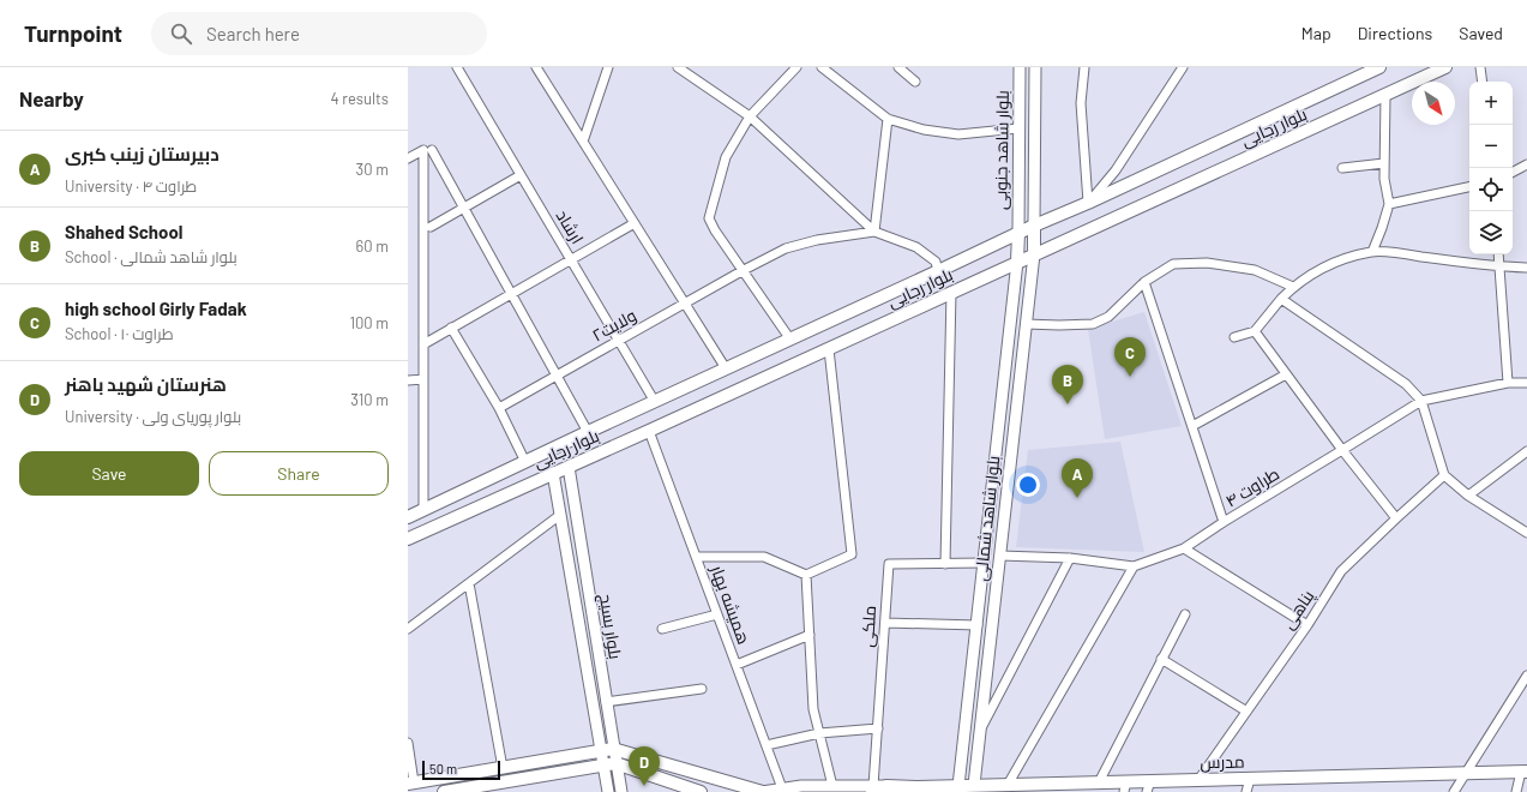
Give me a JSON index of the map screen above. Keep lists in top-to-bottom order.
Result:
{
  "streets": {
    "main road": ["بلوار رجایی", "مدرس"],
    "street": [
      "بلوار شاهد جنوبی",
      "ارشاد",
      "ولایت۲",
      "طراوت ۴",
      "بلوار شاهد شمالی",
      "همیشه بهار",
      "پناهی",
      "بلوار بسیج",
      "ملکی"
    ]
  },
  "crossings": [
    ["بلوار رجایی", "بلوار شاهد جنوبی"],
    ["بلوار رجایی", "ارشاد"],
    ["بلوار رجایی", "بلوار شاهد شمالی"],
    ["بلوار رجایی", "همیشه بهار"],
    ["بلوار رجایی", "بلوار بسیج"],
    ["ارشاد", "ولایت۲"],
    ["طراوت ۴", "بلوار شاهد شمالی"],
    ["بلوار شاهد شمالی", "ملکی"],
    ["بلوار شاهد شمالی", "مدرس"],
    ["پناهی", "مدرس"],
    ["ملکی", "مدرس"]
  ],
  "scale_bar": "50 m",
  "north": "bottom right",
  "page": {
    "header": "Turnpoint",
    "search": "Search here",
    "nav": ["Map", "Directions", "Saved"],
    "heading": ["Nearby", "4 results"],
    "map_buttons": ["+", "−"],
    "list": [
      {
        "mark": "A",
        "name": "دبیرستان زینب کبری",
        "note": "University · طراوت ۴",
        "value": "30 m"
      },
      {
        "mark": "B",
        "name": "Shahed School",
        "note": "School · بلوار شاهد شمالی",
        "value": "60 m"
      },
      {
        "mark": "C",
        "name": "high school Girly Fadak",
        "note": "School · طراوت ۱۰",
        "value": "100 m"
      },
      {
        "mark": "D",
        "name": "هنرستان شهید باهنر",
        "note": "University · بلوار پوریای ولی",
        "value": "310 m"
      }
    ],
    "pins": [
      "C",
      "B",
      "A",
      "D"
    ],
    "buttons": ["Save", "Share"],
    "scale": "50 m"
  }
}
